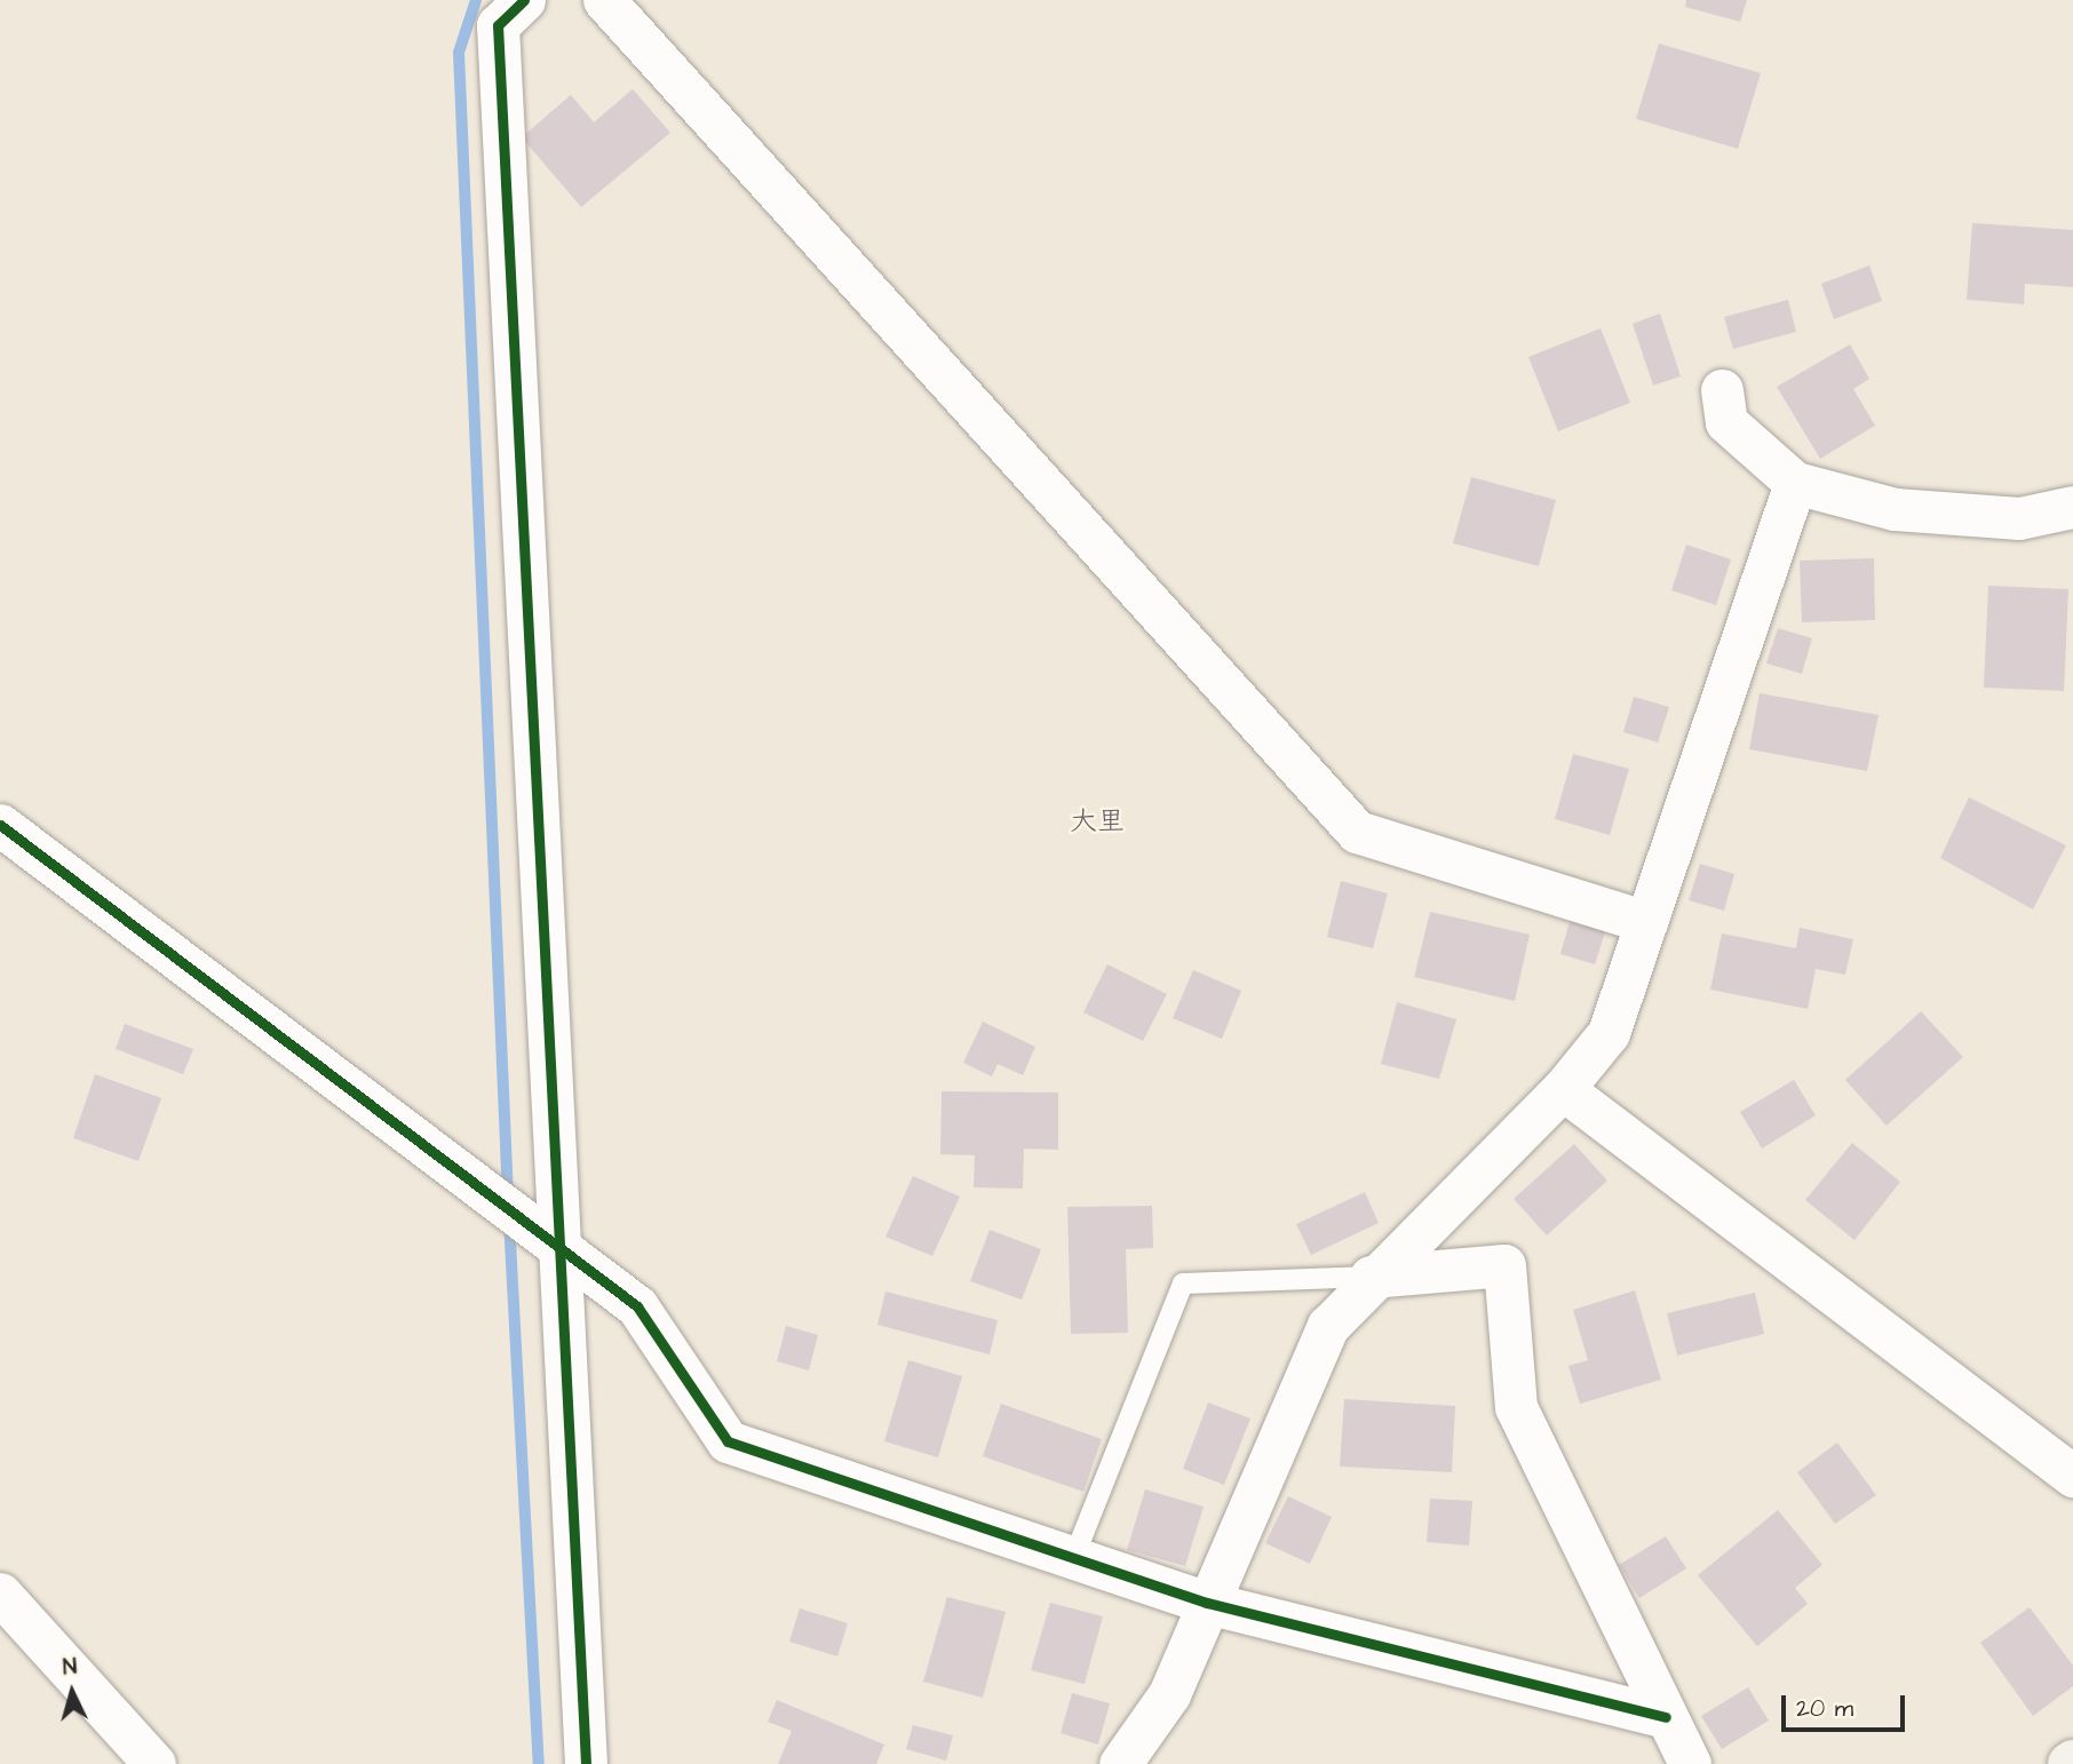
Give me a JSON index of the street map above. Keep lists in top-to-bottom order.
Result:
{
  "districts": ["大里"],
  "scale_bar": "20 m",
  "north": "top"
}
